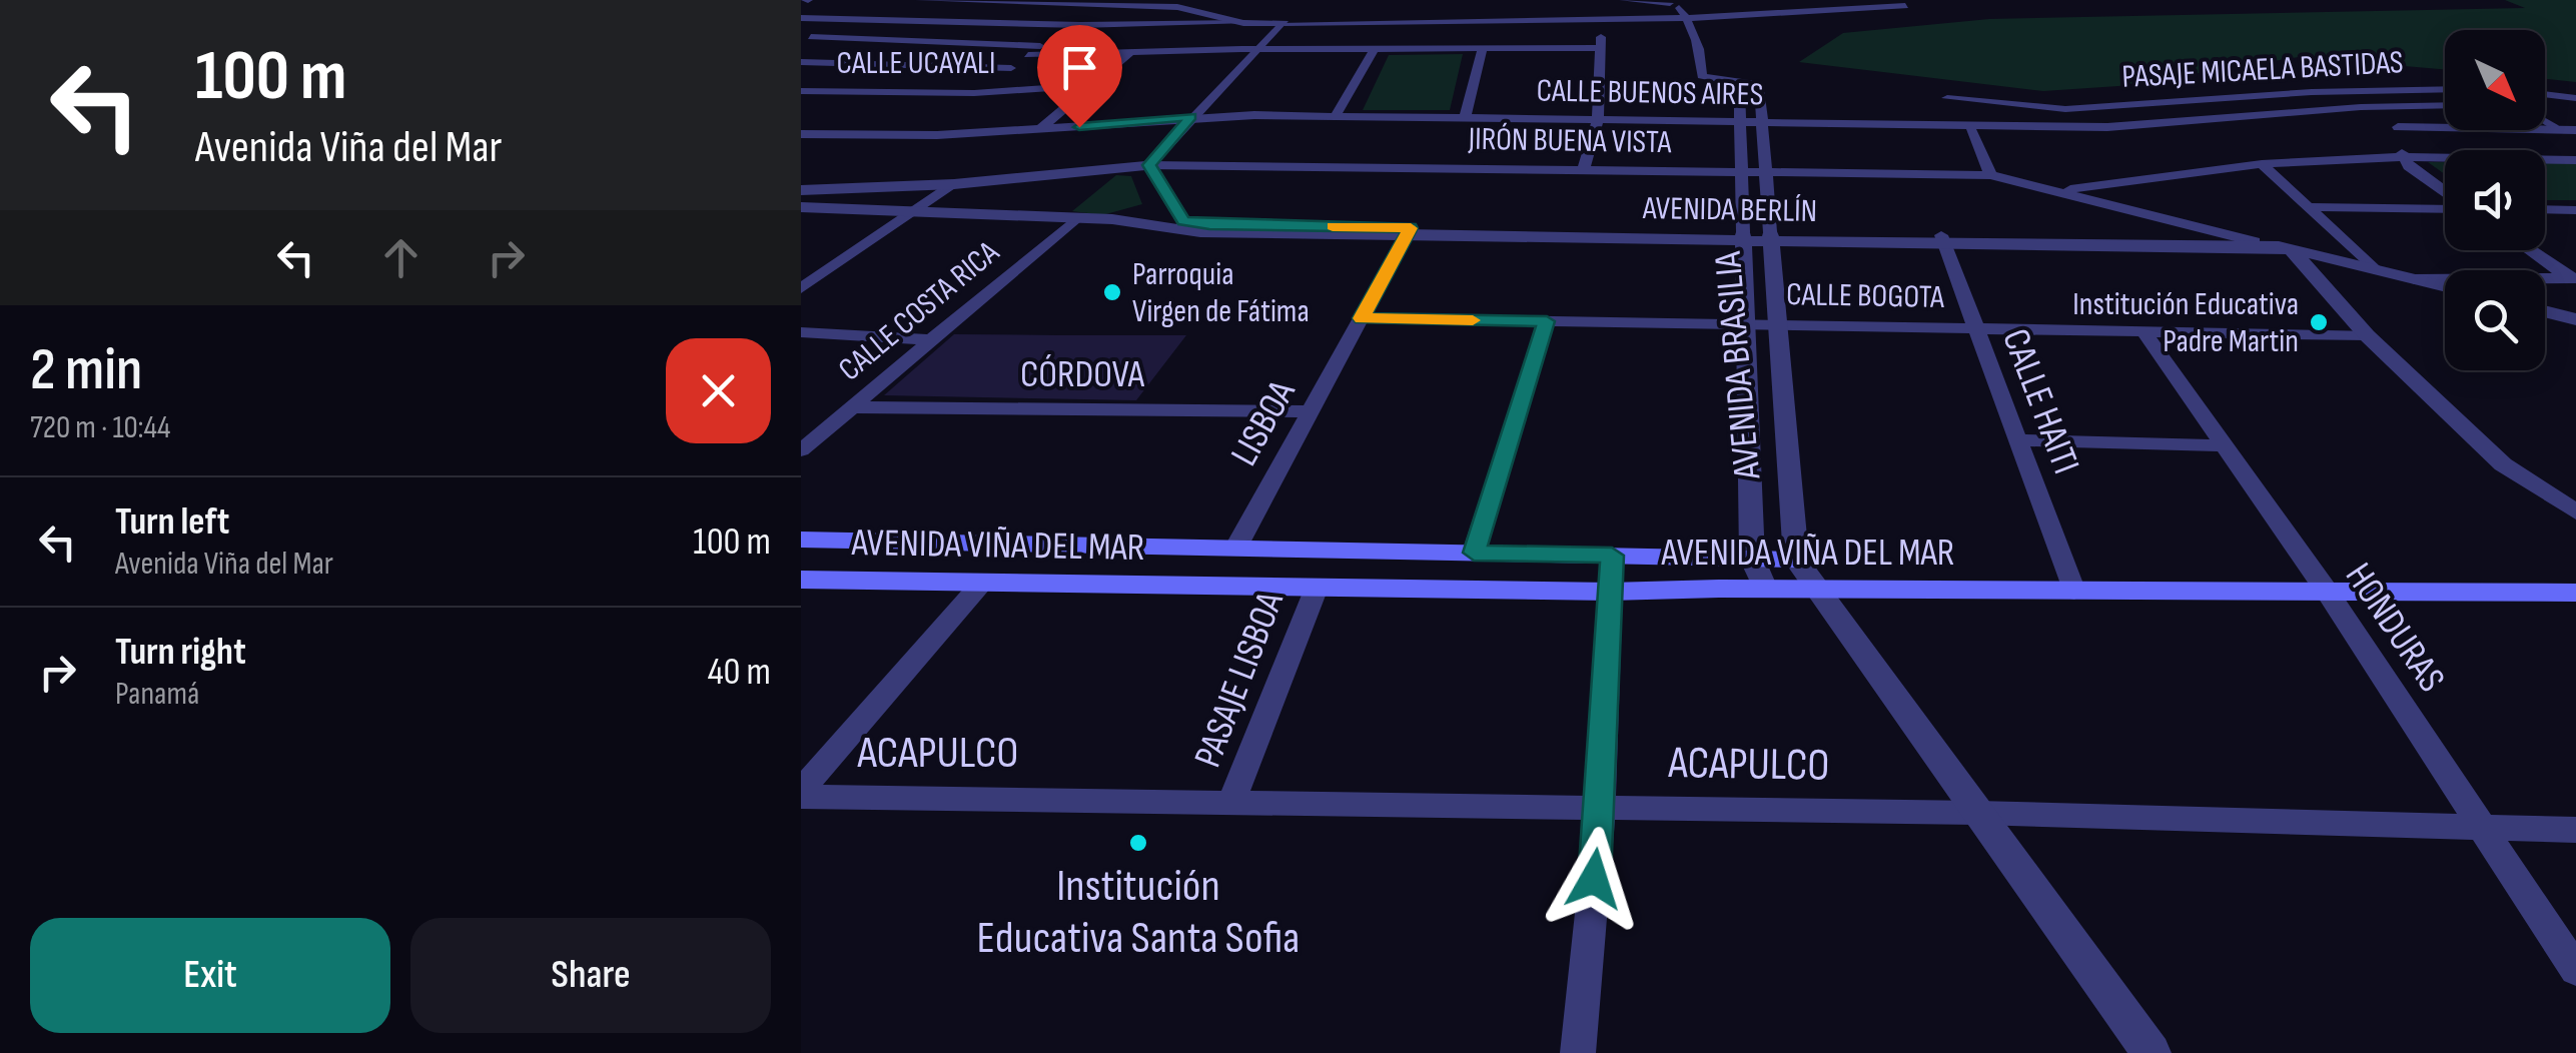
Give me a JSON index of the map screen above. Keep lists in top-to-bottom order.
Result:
{
  "streets": {
    "main road": ["AVENIDA VIÑA DEL MAR"],
    "street": [
      "CALLE UCAYALI",
      "PASAJE MICAELA BASTIDAS",
      "CALLE BUENOS AIRES",
      "JIRÓN BUENA VISTA",
      "AVENIDA BERLÍN",
      "CALLE BOGOTA",
      "CALLE COSTA RICA",
      "AVENIDA BRASILIA",
      "CÓRDOVA",
      "CALLE HAITI",
      "LISBOA",
      "HONDURAS",
      "PASAJE LISBOA",
      "ACAPULCO"
    ]
  },
  "crossings": [
    ["CALLE BUENOS AIRES", "AVENIDA BRASILIA"],
    ["JIRÓN BUENA VISTA", "AVENIDA BERLÍN"],
    ["JIRÓN BUENA VISTA", "AVENIDA BRASILIA"],
    ["AVENIDA BERLÍN", "AVENIDA BRASILIA"],
    ["AVENIDA BERLÍN", "CALLE HAITI"],
    ["AVENIDA BERLÍN", "LISBOA"],
    ["CALLE BOGOTA", "AVENIDA BRASILIA"],
    ["CALLE BOGOTA", "CALLE HAITI"],
    ["CALLE BOGOTA", "LISBOA"],
    ["CALLE BOGOTA", "HONDURAS"],
    ["CALLE COSTA RICA", "CÓRDOVA"],
    ["AVENIDA BRASILIA", "AVENIDA VIÑA DEL MAR"],
    ["CÓRDOVA", "LISBOA"],
    ["CALLE HAITI", "AVENIDA VIÑA DEL MAR"],
    ["LISBOA", "AVENIDA VIÑA DEL MAR"],
    ["AVENIDA VIÑA DEL MAR", "HONDURAS"],
    ["AVENIDA VIÑA DEL MAR", "PASAJE LISBOA"],
    ["HONDURAS", "ACAPULCO"],
    ["PASAJE LISBOA", "ACAPULCO"]
  ],
  "places": ["Parroquia Virgen de Fátima", "Institución Educativa Padre Martin", "Institución Educativa Santa Sofia"],
  "north": "bottom right",
  "page": {
    "turn": ["100 m", "Avenida Viña del Mar"],
    "heading": ["2 min", "720 m · 10:44"],
    "list": [
      {
        "name": "Turn left",
        "note": "Avenida Viña del Mar",
        "value": "100 m"
      },
      {
        "name": "Turn right",
        "note": "Panamá",
        "value": "40 m"
      }
    ],
    "buttons": ["Exit", "Share"]
  }
}
